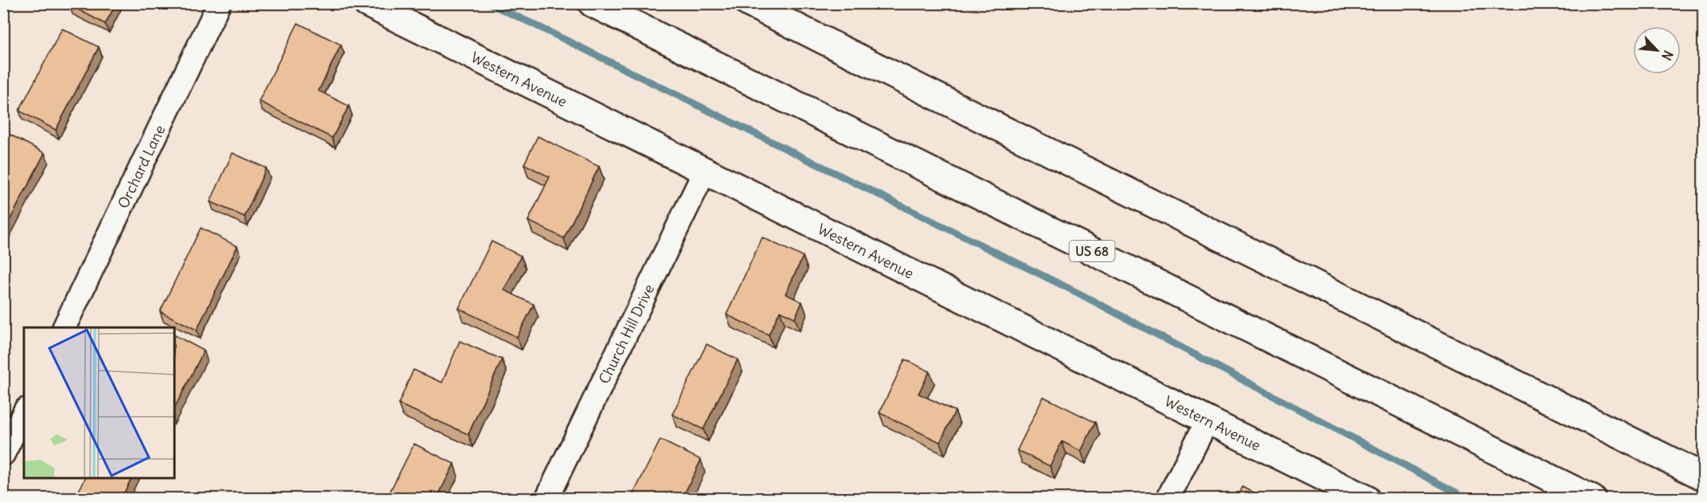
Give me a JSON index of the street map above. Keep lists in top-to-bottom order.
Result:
{
  "streets": {
    "main road": ["Western Avenue", "US 68"],
    "street": ["Orchard Lane", "Church Hill Drive"]
  },
  "crossings": [
    ["Western Avenue", "Church Hill Drive"]
  ],
  "north": "bottom right"
}
